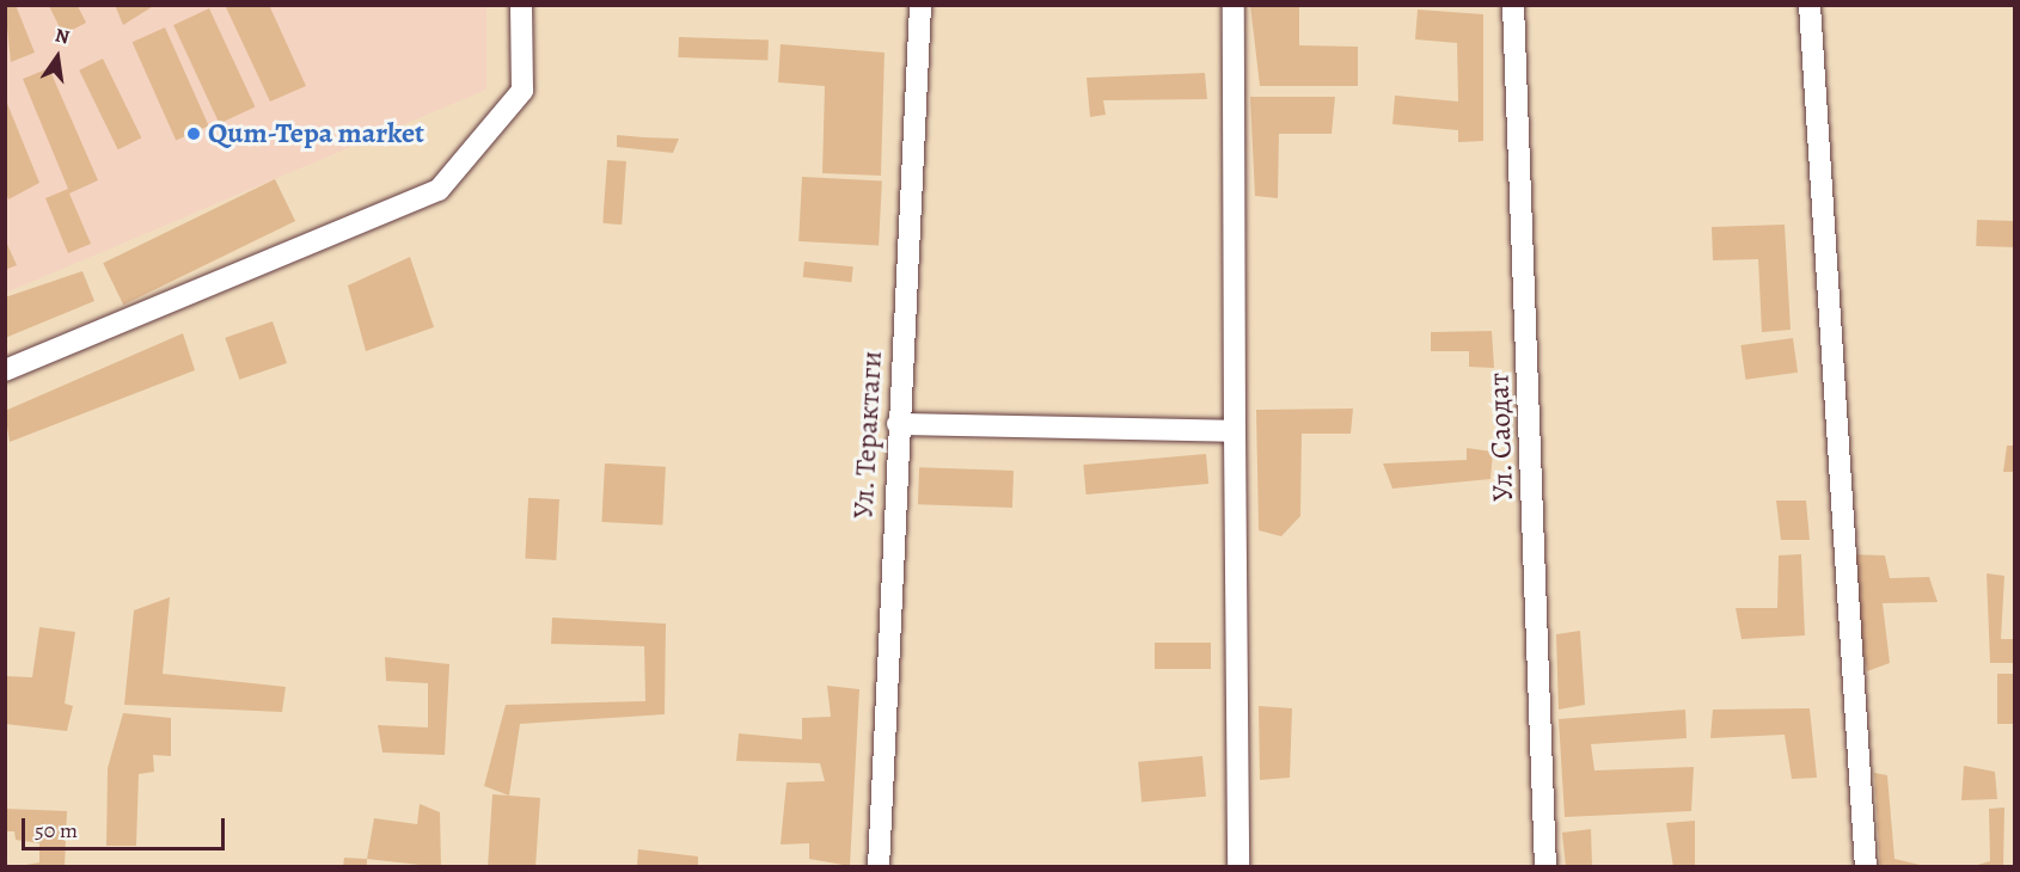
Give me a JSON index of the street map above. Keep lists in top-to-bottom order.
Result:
{
  "streets": {
    "street": ["Ул. Терактаги", "Ул. Саодат"]
  },
  "places": ["Qum-Tepa market"],
  "scale_bar": "50 m",
  "north": "top"
}
